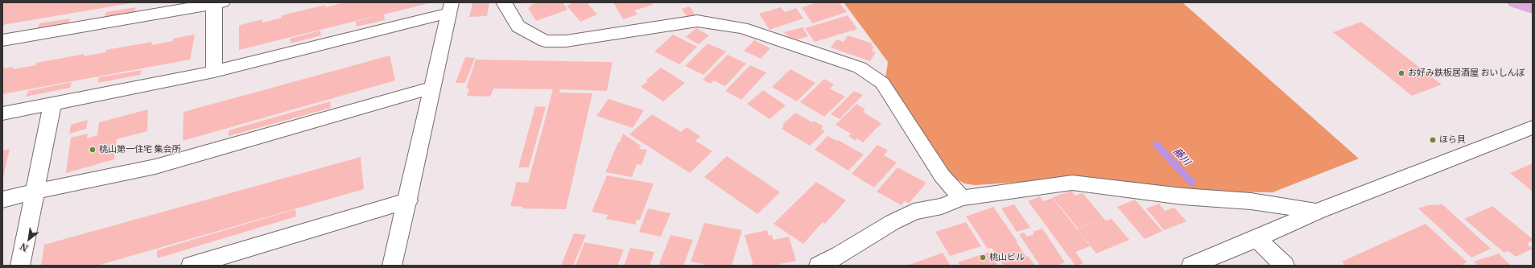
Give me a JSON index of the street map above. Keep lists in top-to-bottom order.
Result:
{
  "water": ["藤川"],
  "places": [
    "お好み鉄板居酒屋 おいしんぼ",
    "ほら貝",
    "桃山第一住宅 集会所",
    "桃山ビル"
  ],
  "north": "bottom left"
}
